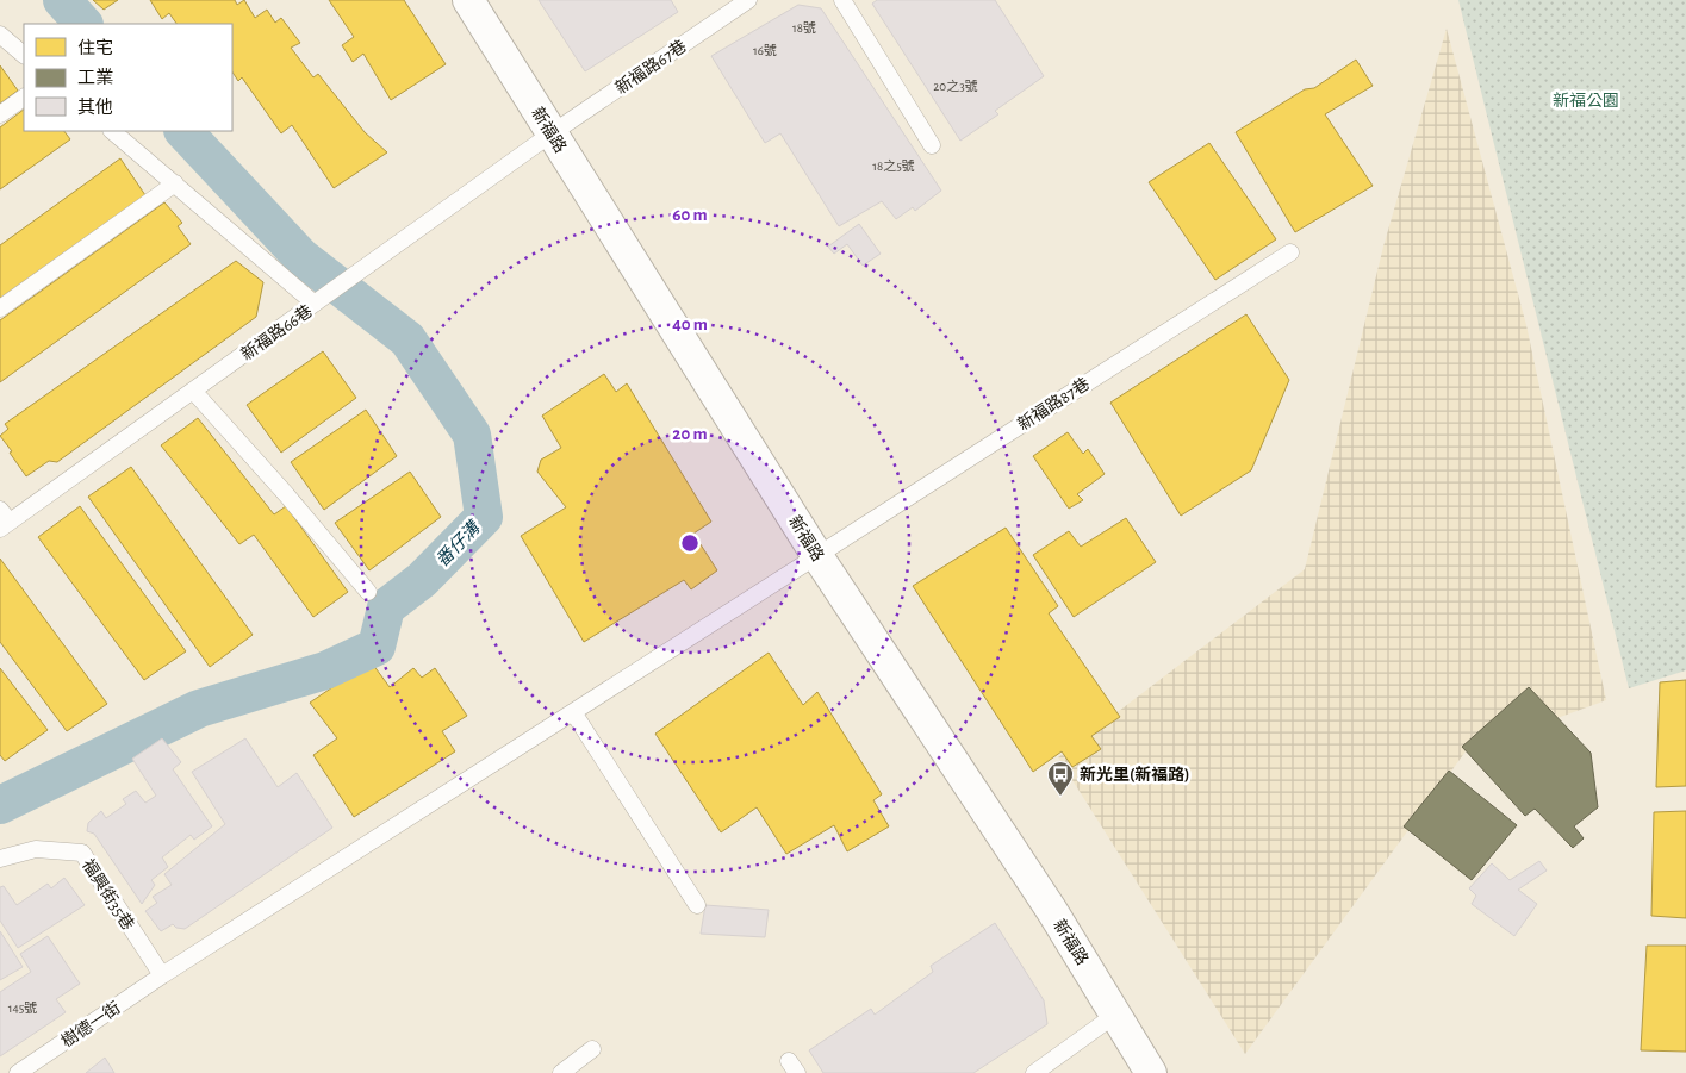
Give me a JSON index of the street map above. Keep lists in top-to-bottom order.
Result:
{
  "streets": {
    "street": ["新福路"],
    "lane": [
      "新福路67巷",
      "新福路66巷",
      "新福路87巷",
      "福興街35巷",
      "樹德一街"
    ]
  },
  "crossings": [
    ["新福路67巷", "新福路"],
    ["新福路67巷", "新福路66巷"],
    ["新福路", "新福路66巷"],
    ["新福路", "新福路87巷"],
    ["新福路87巷", "樹德一街"],
    ["福興街35巷", "樹德一街"]
  ],
  "water": ["番仔溝"],
  "parks": ["新福公園"],
  "places": {
    "bus stop": ["新光里(新福路)"]
  },
  "house_numbers": [
    "18號",
    "16號",
    "20之3號",
    "18之5號",
    "145號"
  ],
  "legend": ["住宅", "工業", "其他"],
  "rings": ["60 m", "40 m", "20 m"]
}
